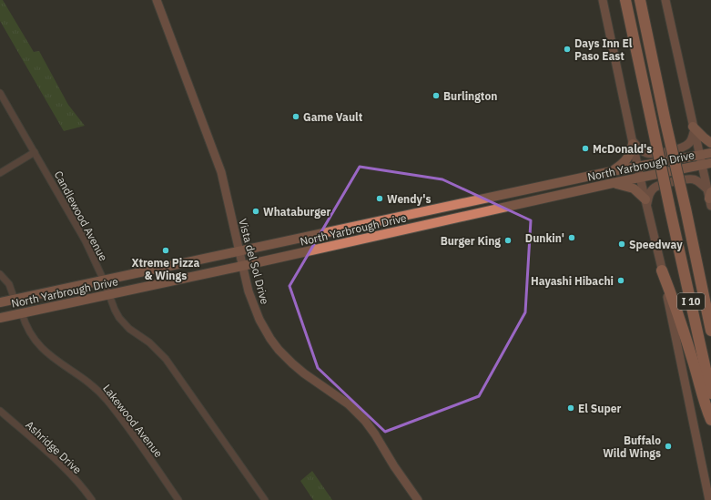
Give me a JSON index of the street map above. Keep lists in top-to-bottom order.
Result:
{
  "streets": {
    "highway": ["I 10"],
    "main road": ["North Yarbrough Drive", "Vista del Sol Drive"],
    "street": ["Candlewood Avenue", "Lakewood Avenue", "Ashridge Drive"]
  },
  "crossings": [
    ["North Yarbrough Drive", "Candlewood Avenue"],
    ["North Yarbrough Drive", "Vista del Sol Drive"],
    ["North Yarbrough Drive", "Lakewood Avenue"]
  ],
  "places": [
    "Days Inn El Paso East",
    "Burlington",
    "Game Vault",
    "McDonald's",
    "Wendy's",
    "Whataburger",
    "Dunkin'",
    "Burger King",
    "Speedway",
    "Xtreme Pizza & Wings",
    "Hayashi Hibachi",
    "El Super",
    "Buffalo Wild Wings"
  ]
}
